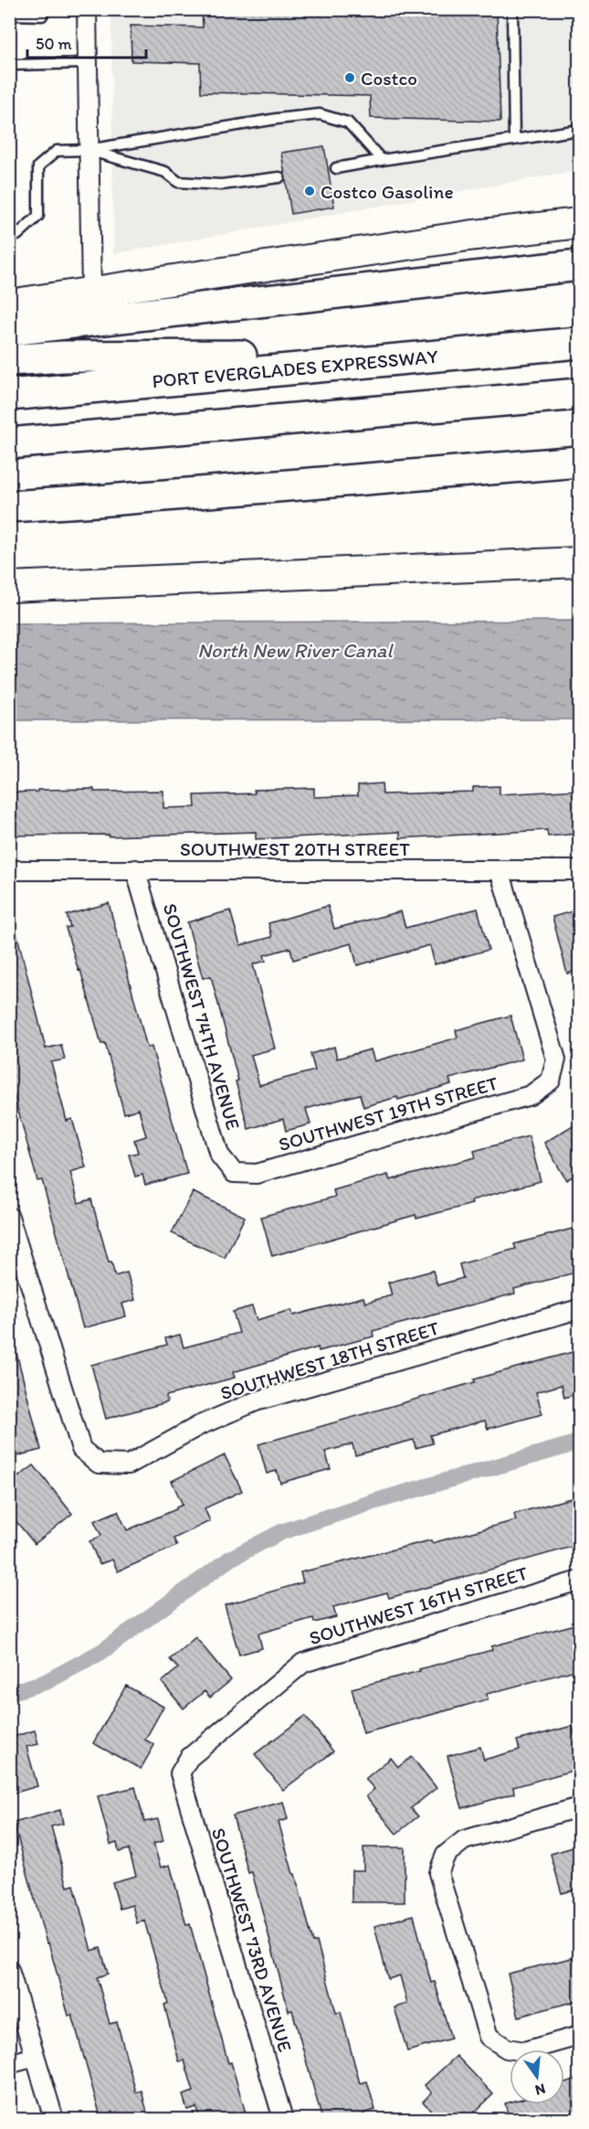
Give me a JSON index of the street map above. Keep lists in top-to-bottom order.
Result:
{
  "streets": {
    "highway": ["PORT EVERGLADES EXPRESSWAY"],
    "street": [
      "SOUTHWEST 20TH STREET",
      "SOUTHWEST 74TH AVENUE",
      "SOUTHWEST 19TH STREET",
      "SOUTHWEST 18TH STREET",
      "SOUTHWEST 16TH STREET",
      "SOUTHWEST 73RD AVENUE"
    ]
  },
  "crossings": [
    ["SOUTHWEST 20TH STREET", "SOUTHWEST 74TH AVENUE"],
    ["SOUTHWEST 20TH STREET", "SOUTHWEST 19TH STREET"],
    ["SOUTHWEST 74TH AVENUE", "SOUTHWEST 19TH STREET"],
    ["SOUTHWEST 16TH STREET", "SOUTHWEST 73RD AVENUE"]
  ],
  "water": ["North New River Canal"],
  "places": ["Costco", "Costco Gasoline"],
  "scale_bar": "50 m",
  "north": "bottom"
}
